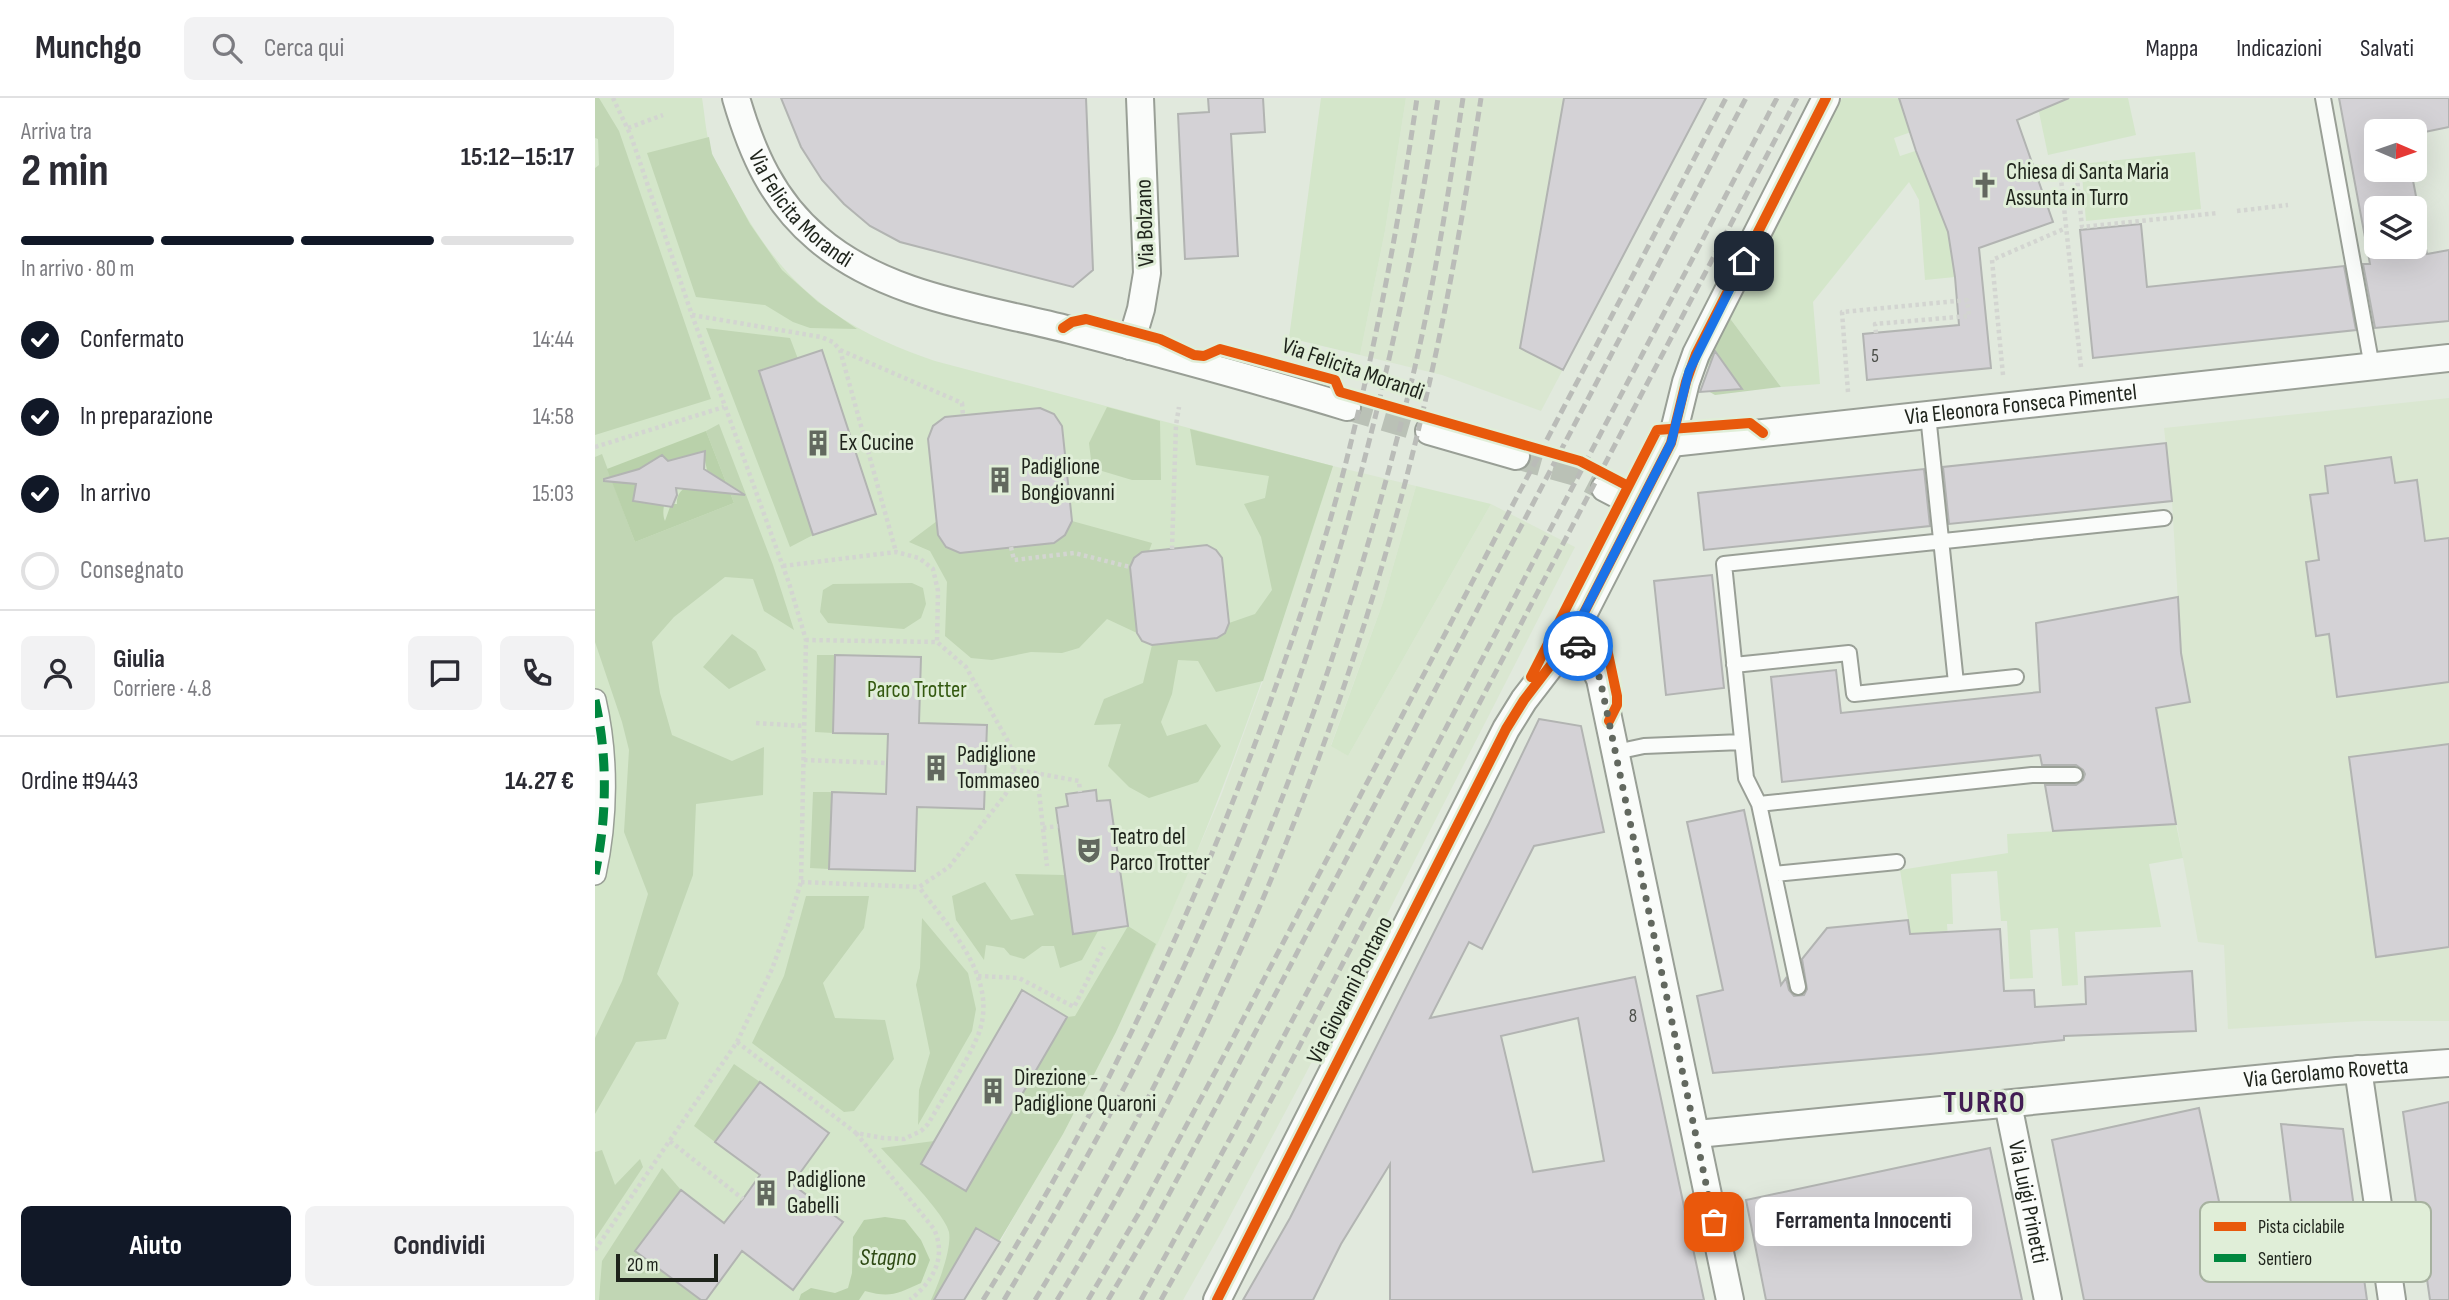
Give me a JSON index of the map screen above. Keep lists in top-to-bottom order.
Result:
{
  "streets": {
    "street": [
      "Via Felicita Morandi",
      "Via Bolzano",
      "Via Eleonora Fonseca Pimentel",
      "Via Giovanni Pontano",
      "Via Gerolamo Rovetta",
      "Via Luigi Prinetti"
    ]
  },
  "crossings": [
    ["Via Felicita Morandi", "Via Bolzano"],
    ["Via Eleonora Fonseca Pimentel", "Via Giovanni Pontano"],
    ["Via Gerolamo Rovetta", "Via Luigi Prinetti"]
  ],
  "districts": ["TURRO"],
  "water": ["Stagno"],
  "parks": ["Parco Trotter"],
  "places": {
    "church": ["Chiesa di Santa Maria Assunta in Turro"],
    "building": [
      "Ex Cucine",
      "Padiglione Bongiovanni",
      "Padiglione Tommaseo",
      "Direzione - Padiglione Quaroni",
      "Padiglione Gabelli"
    ],
    "theatre": ["Teatro del Parco Trotter"],
    "other": ["Ferramenta Innocenti"]
  },
  "house_numbers": ["5", "8"],
  "legend": ["Pista ciclabile", "Sentiero"],
  "scale_bar": "20 m",
  "north": "right",
  "page": {
    "header": "Munchgo",
    "search": "Cerca qui",
    "nav": ["Mappa", "Indicazioni", "Salvati"],
    "heading": ["2 min", "Arriva tra", "15:12–15:17"],
    "panel": [
      "Giulia",
      "Corriere · 4.8",
      "Ordine #9443",
      "14.27 €"
    ],
    "bar": "In arrivo · 80 m",
    "list": [
      ["Confermato", "14:44"],
      ["In preparazione", "14:58"],
      ["In arrivo", "15:03"],
      "Consegnato"
    ],
    "buttons": ["Aiuto", "Condividi"],
    "bubble": "Ferramenta Innocenti",
    "scale": "20 m"
  }
}
